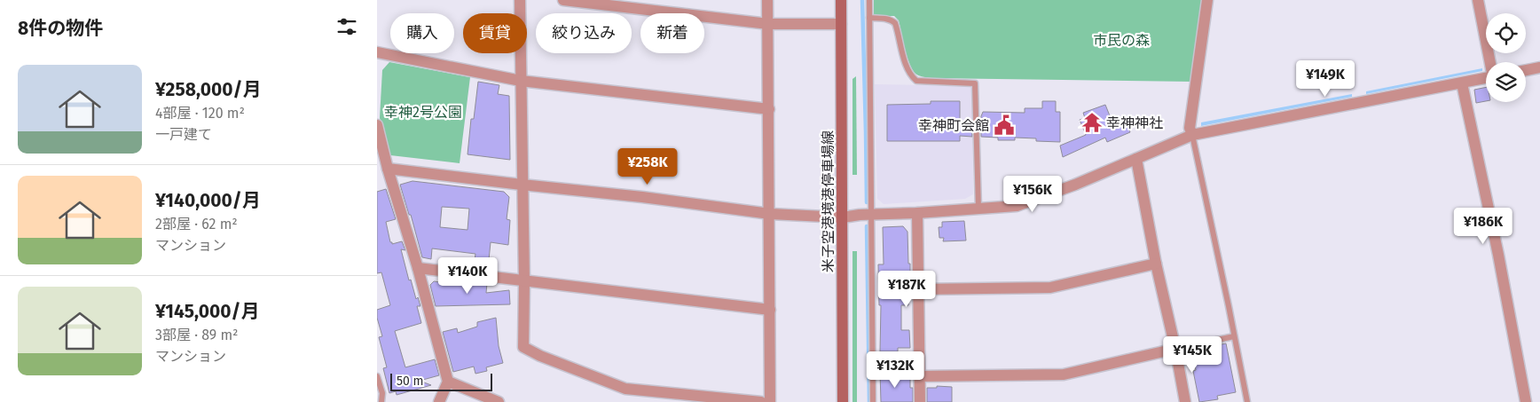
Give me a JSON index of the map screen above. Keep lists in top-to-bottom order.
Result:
{
  "streets": {
    "main road": ["米子空港境港停車場線"]
  },
  "parks": ["市民の森", "幸神2号公園"],
  "places": {
    "temple": ["幸神神社"],
    "public building": ["幸神町会館"]
  },
  "scale_bar": "50 m",
  "page": {
    "heading": "8件の物件",
    "chip": [
      "購入",
      "賃貸",
      "絞り込み",
      "新着"
    ],
    "list": [
      {
        "name": "¥258,000/月",
        "note": "4部屋 · 120 m² · 一戸建て"
      },
      {
        "name": "¥140,000/月",
        "note": "2部屋 · 62 m² · マンション"
      },
      {
        "name": "¥145,000/月",
        "note": "3部屋 · 89 m² · マンション"
      }
    ],
    "price": [
      "¥149K",
      "¥258K",
      "¥156K",
      "¥186K",
      "¥140K",
      "¥187K",
      "¥145K",
      "¥132K"
    ],
    "scale": "50 m"
  }
}
